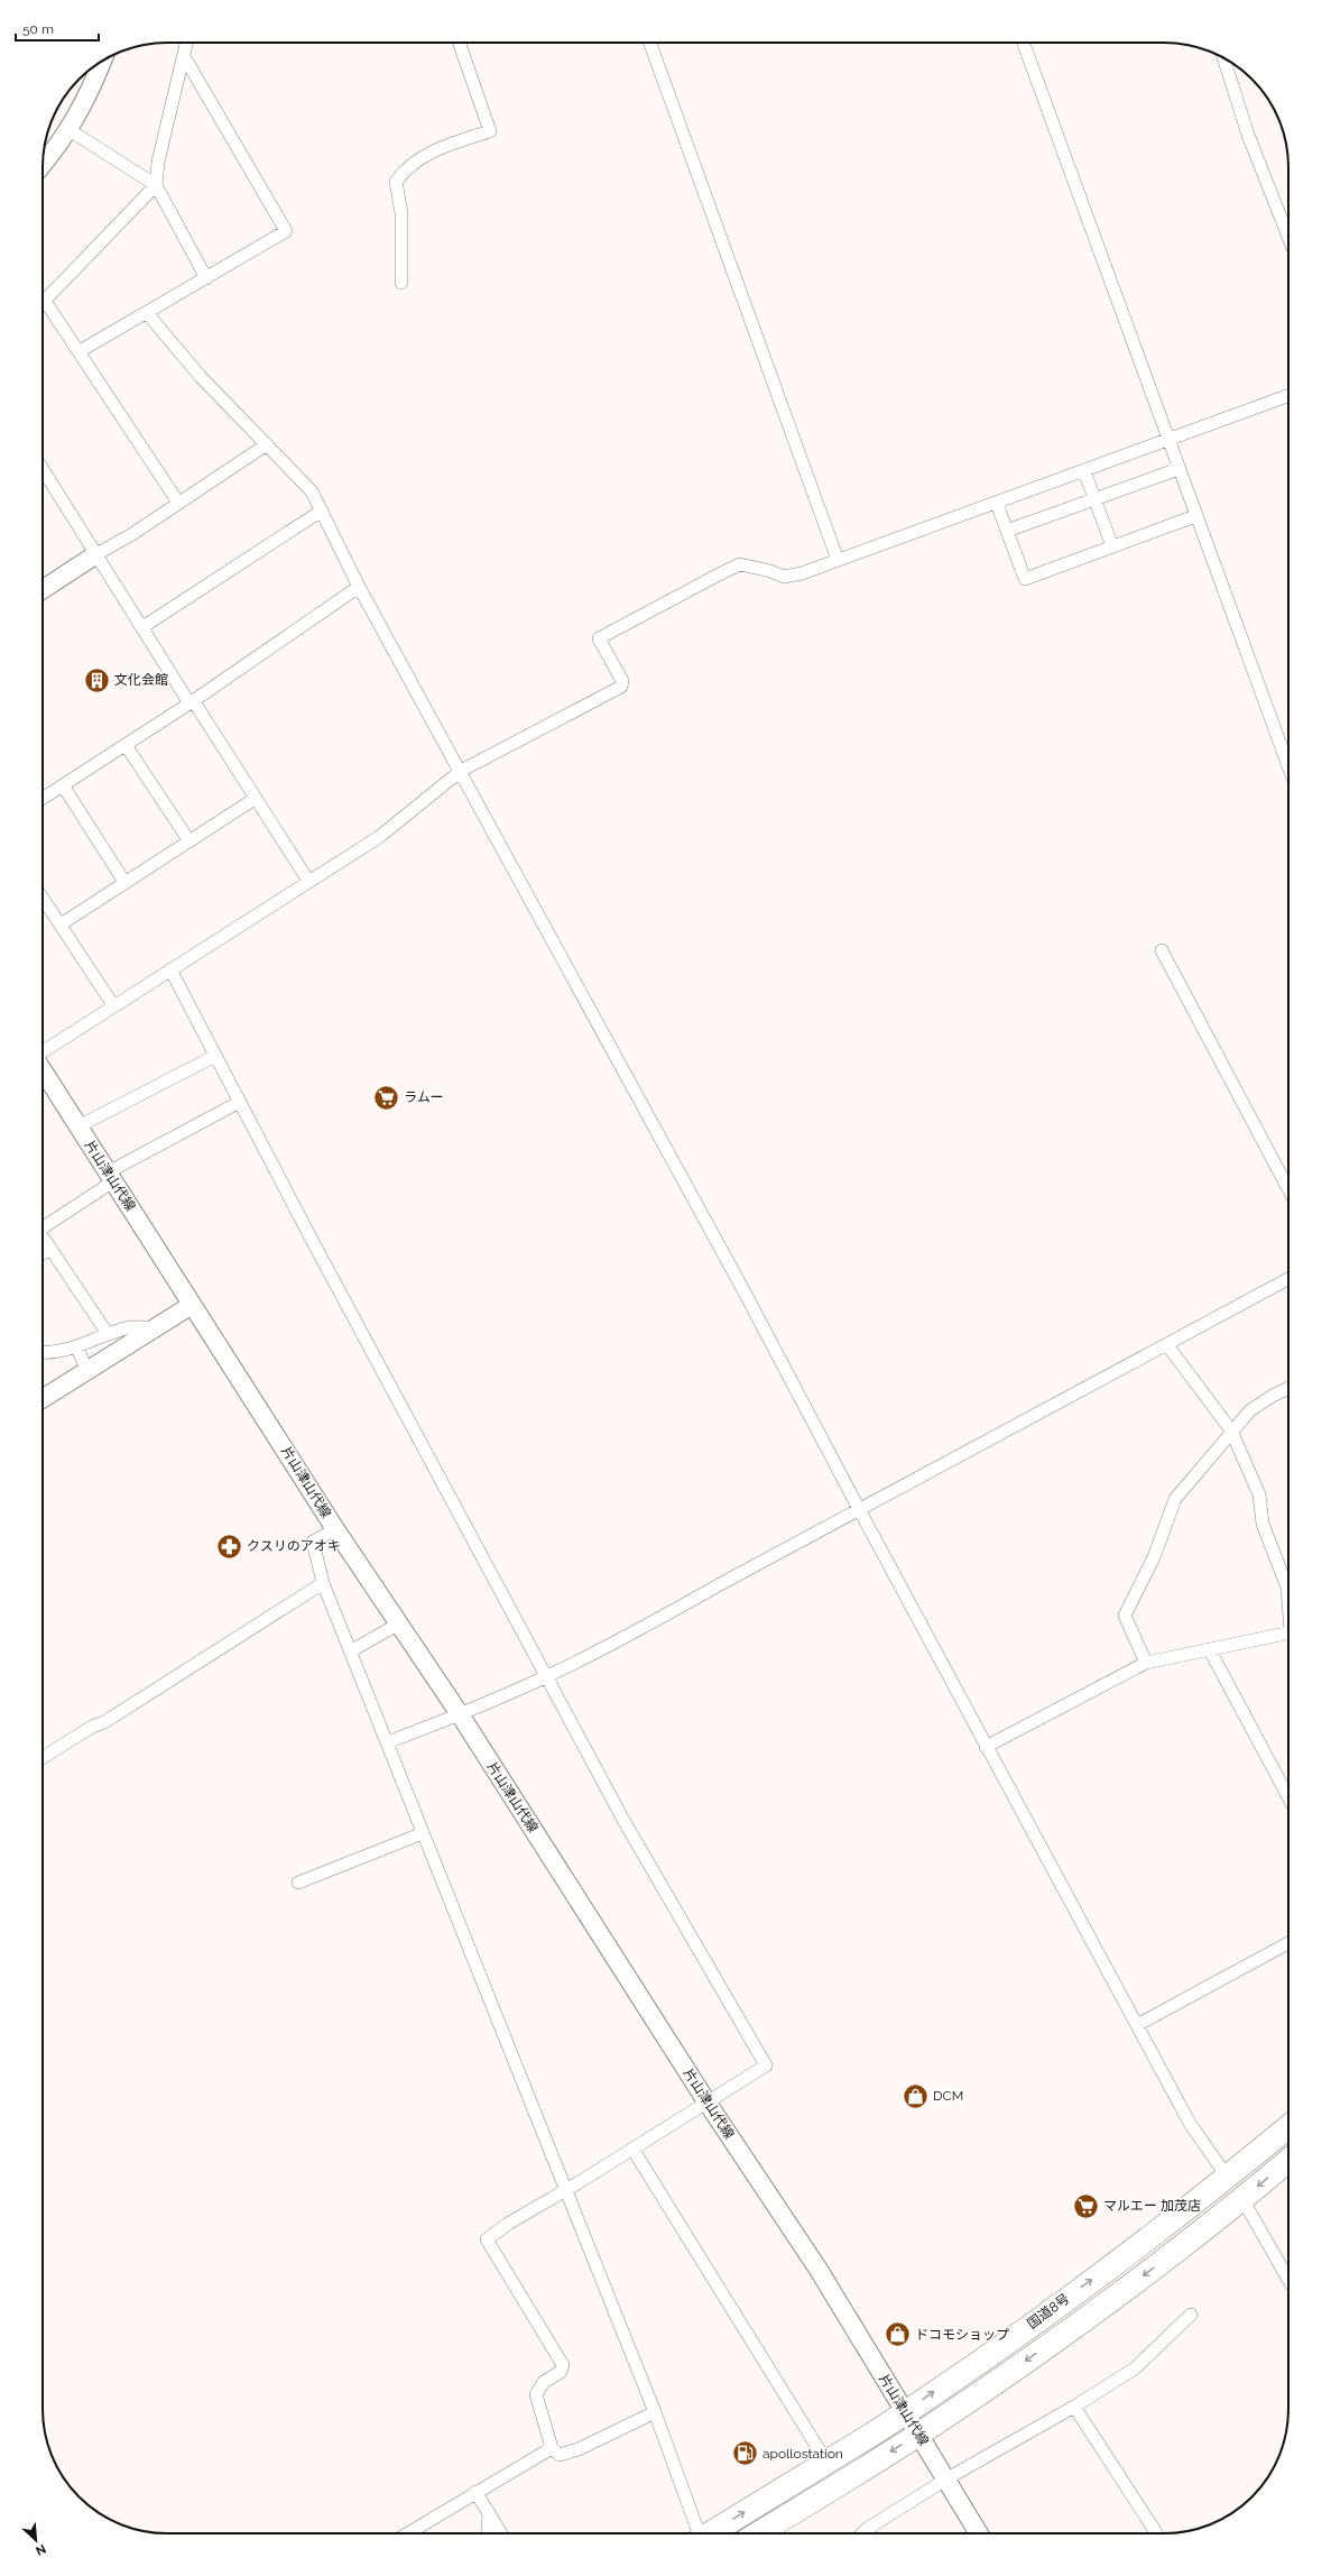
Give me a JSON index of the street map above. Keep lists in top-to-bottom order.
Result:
{
  "streets": {
    "highway": ["国道8号"],
    "main road": ["片山津山代線"]
  },
  "crossings": [
    ["片山津山代線", "国道8号"]
  ],
  "places": {
    "building": ["文化会館"],
    "supermarket": ["ラムー", "マルエー 加茂店"],
    "pharmacy": ["クスリのアオキ"],
    "shop": ["DCM", "ドコモショップ"],
    "fuel station": ["apollostation"]
  },
  "scale_bar": "50 m",
  "north": "bottom right"
}
